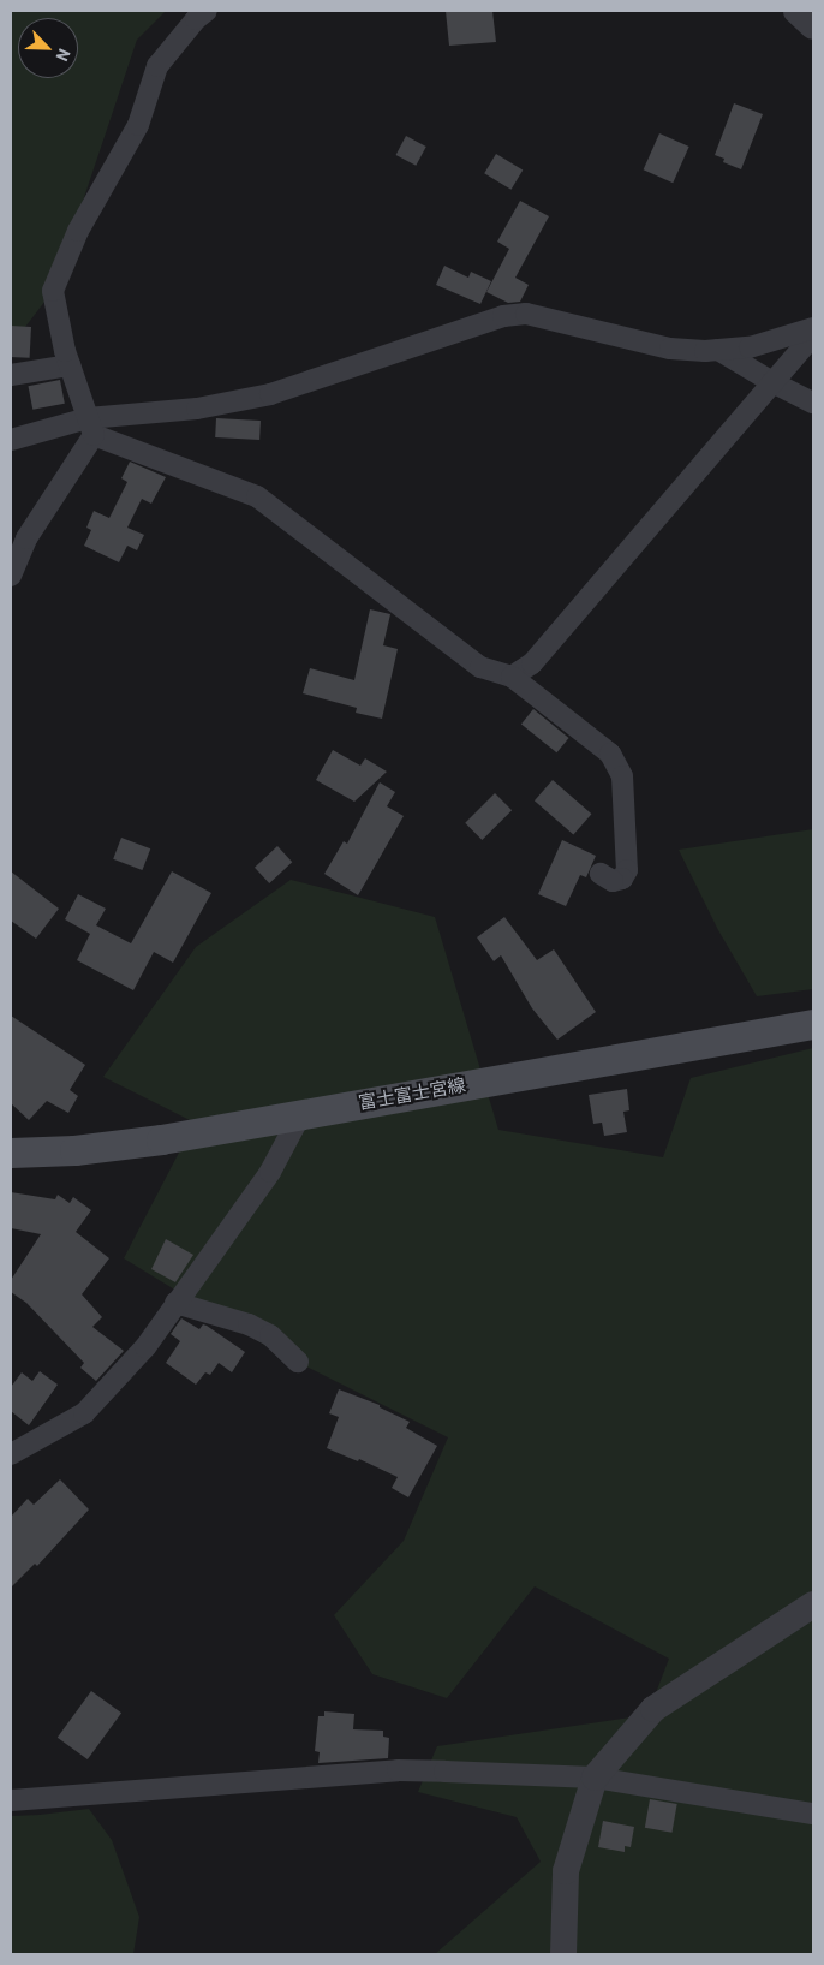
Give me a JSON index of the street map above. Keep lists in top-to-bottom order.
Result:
{
  "streets": {
    "main road": ["富士富士宮線"]
  },
  "north": "bottom right"
}
